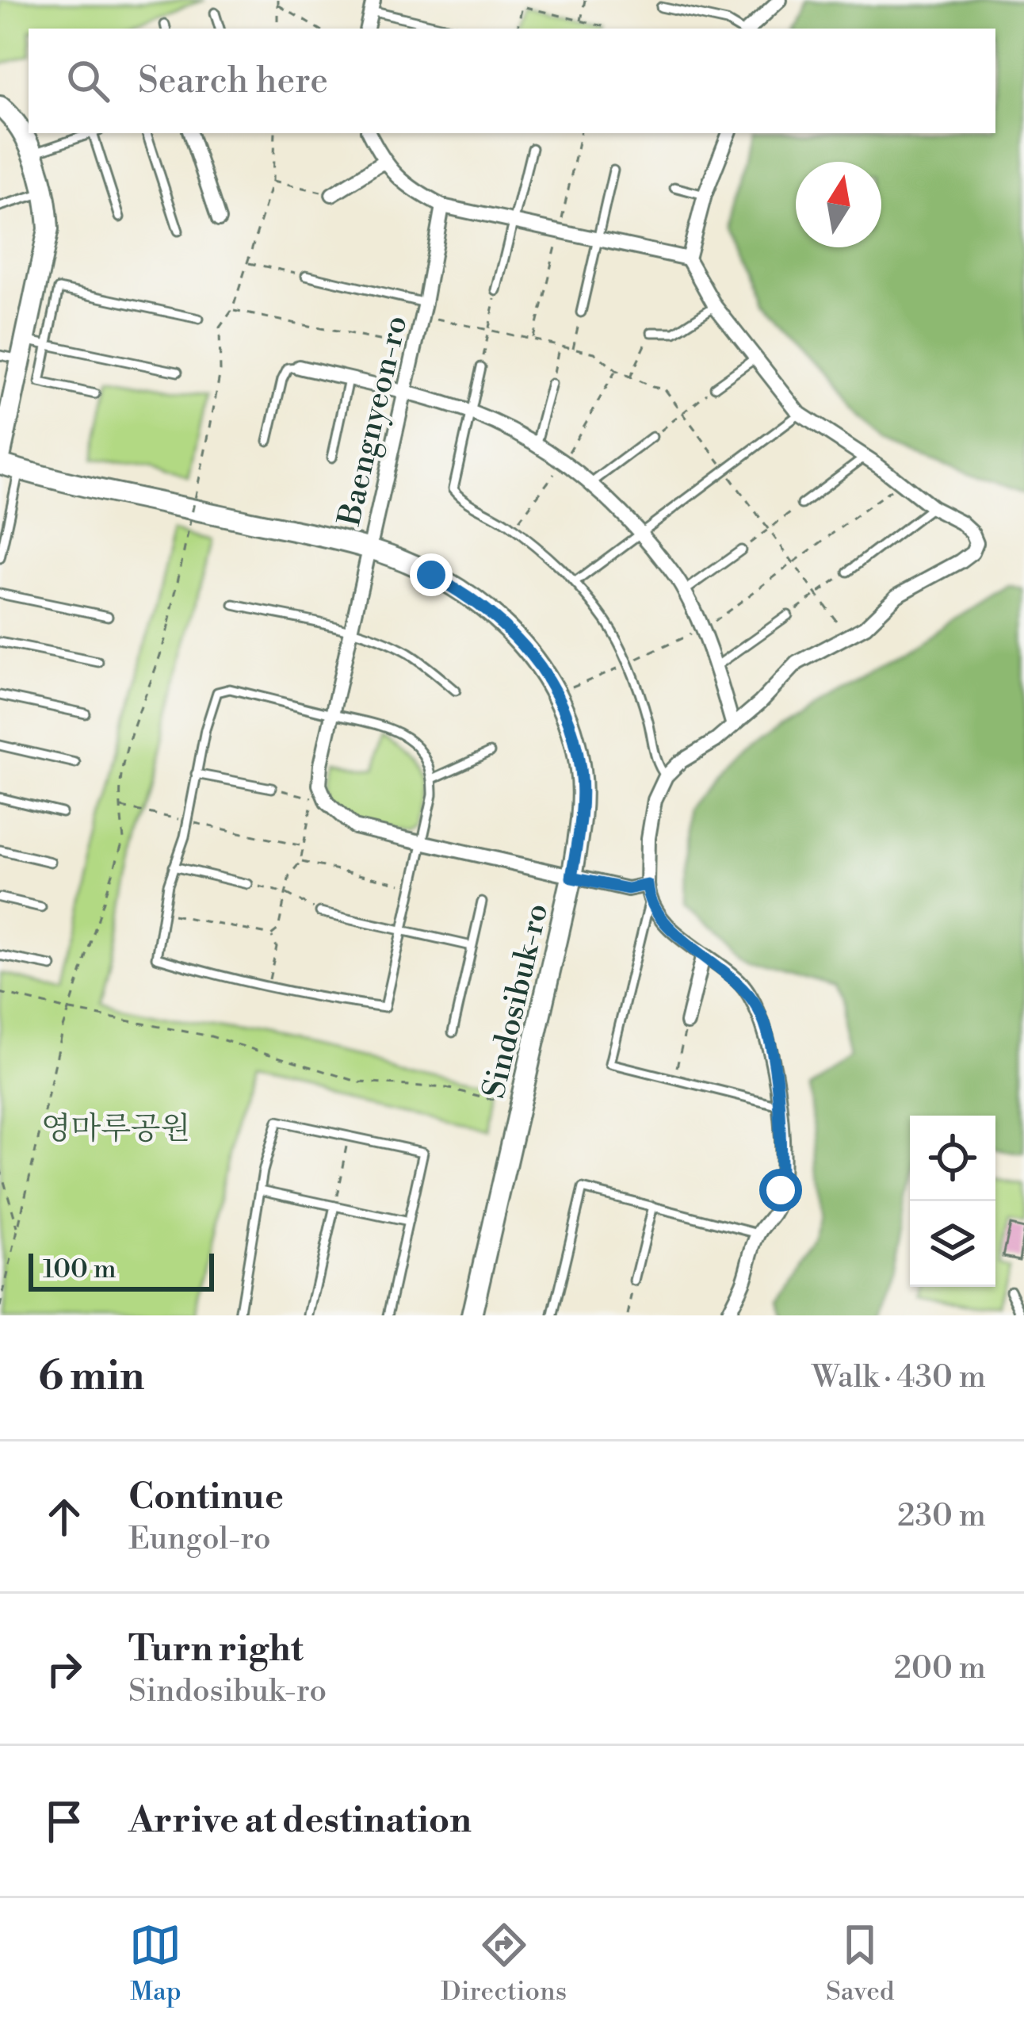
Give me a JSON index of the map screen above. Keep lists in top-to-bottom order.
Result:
{
  "streets": {
    "street": ["Baengnyeon-ro", "Sindosibuk-ro"]
  },
  "crossings": [
    ["Baengnyeon-ro", "Sindosibuk-ro"]
  ],
  "parks": ["영마루공원"],
  "scale_bar": "100 m",
  "north": "top",
  "page": {
    "search": "Search here",
    "scale": "100 m",
    "heading": ["6 min", "Walk · 430 m"],
    "list": [
      ["Continue", "Eungol-ro", "230 m"],
      ["Turn right", "Sindosibuk-ro", "200 m"],
      "Arrive at destination"
    ],
    "nav": ["Map", "Directions", "Saved"]
  }
}
